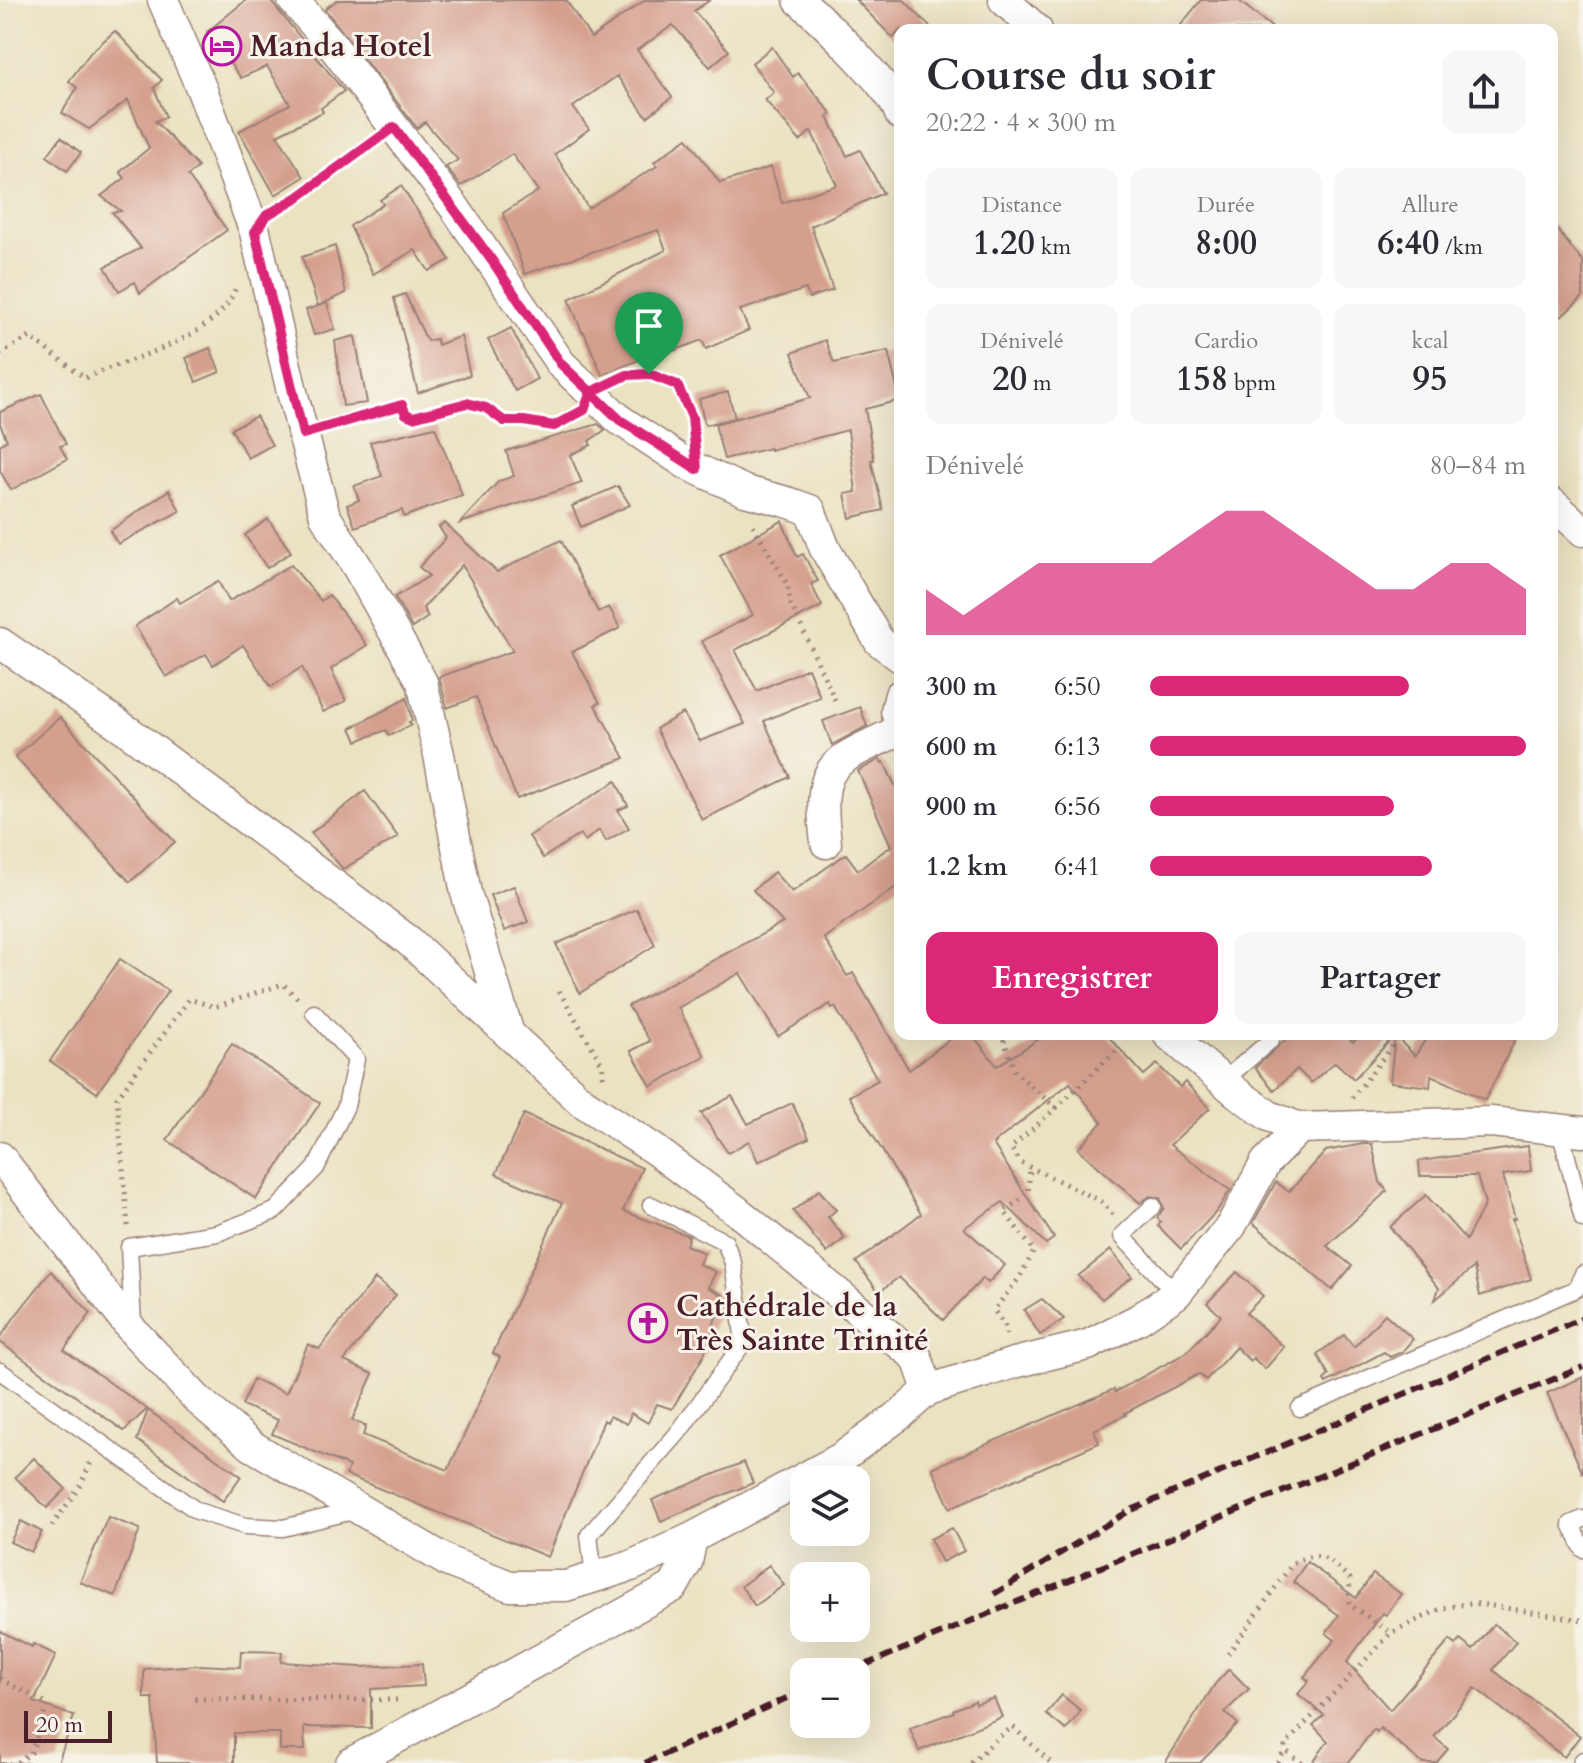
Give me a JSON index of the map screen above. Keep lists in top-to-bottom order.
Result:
{
  "places": {
    "hotel": ["Manda Hotel"],
    "church": ["Cathédrale de la Très Sainte Trinité"]
  },
  "scale_bar": "20 m",
  "page": {
    "heading": ["Course du soir", "20:22 · 4 × 300 m"],
    "stats": [
      ["Distance", "1.20 km"],
      ["Durée", "8:00"],
      ["Allure", "6:40 /km"],
      ["Dénivelé", "20 m"],
      ["Cardio", "158 bpm"],
      ["kcal", "95"]
    ],
    "chart": ["Dénivelé", "80–84 m"],
    "list": [
      {
        "name": "300 m",
        "note": "6:50"
      },
      {
        "name": "600 m",
        "note": "6:13"
      },
      {
        "name": "900 m",
        "note": "6:56"
      },
      {
        "name": "1.2 km",
        "note": "6:41"
      }
    ],
    "buttons": ["Enregistrer", "Partager"],
    "map_buttons": ["+", "−"],
    "scale": "20 m"
  }
}
